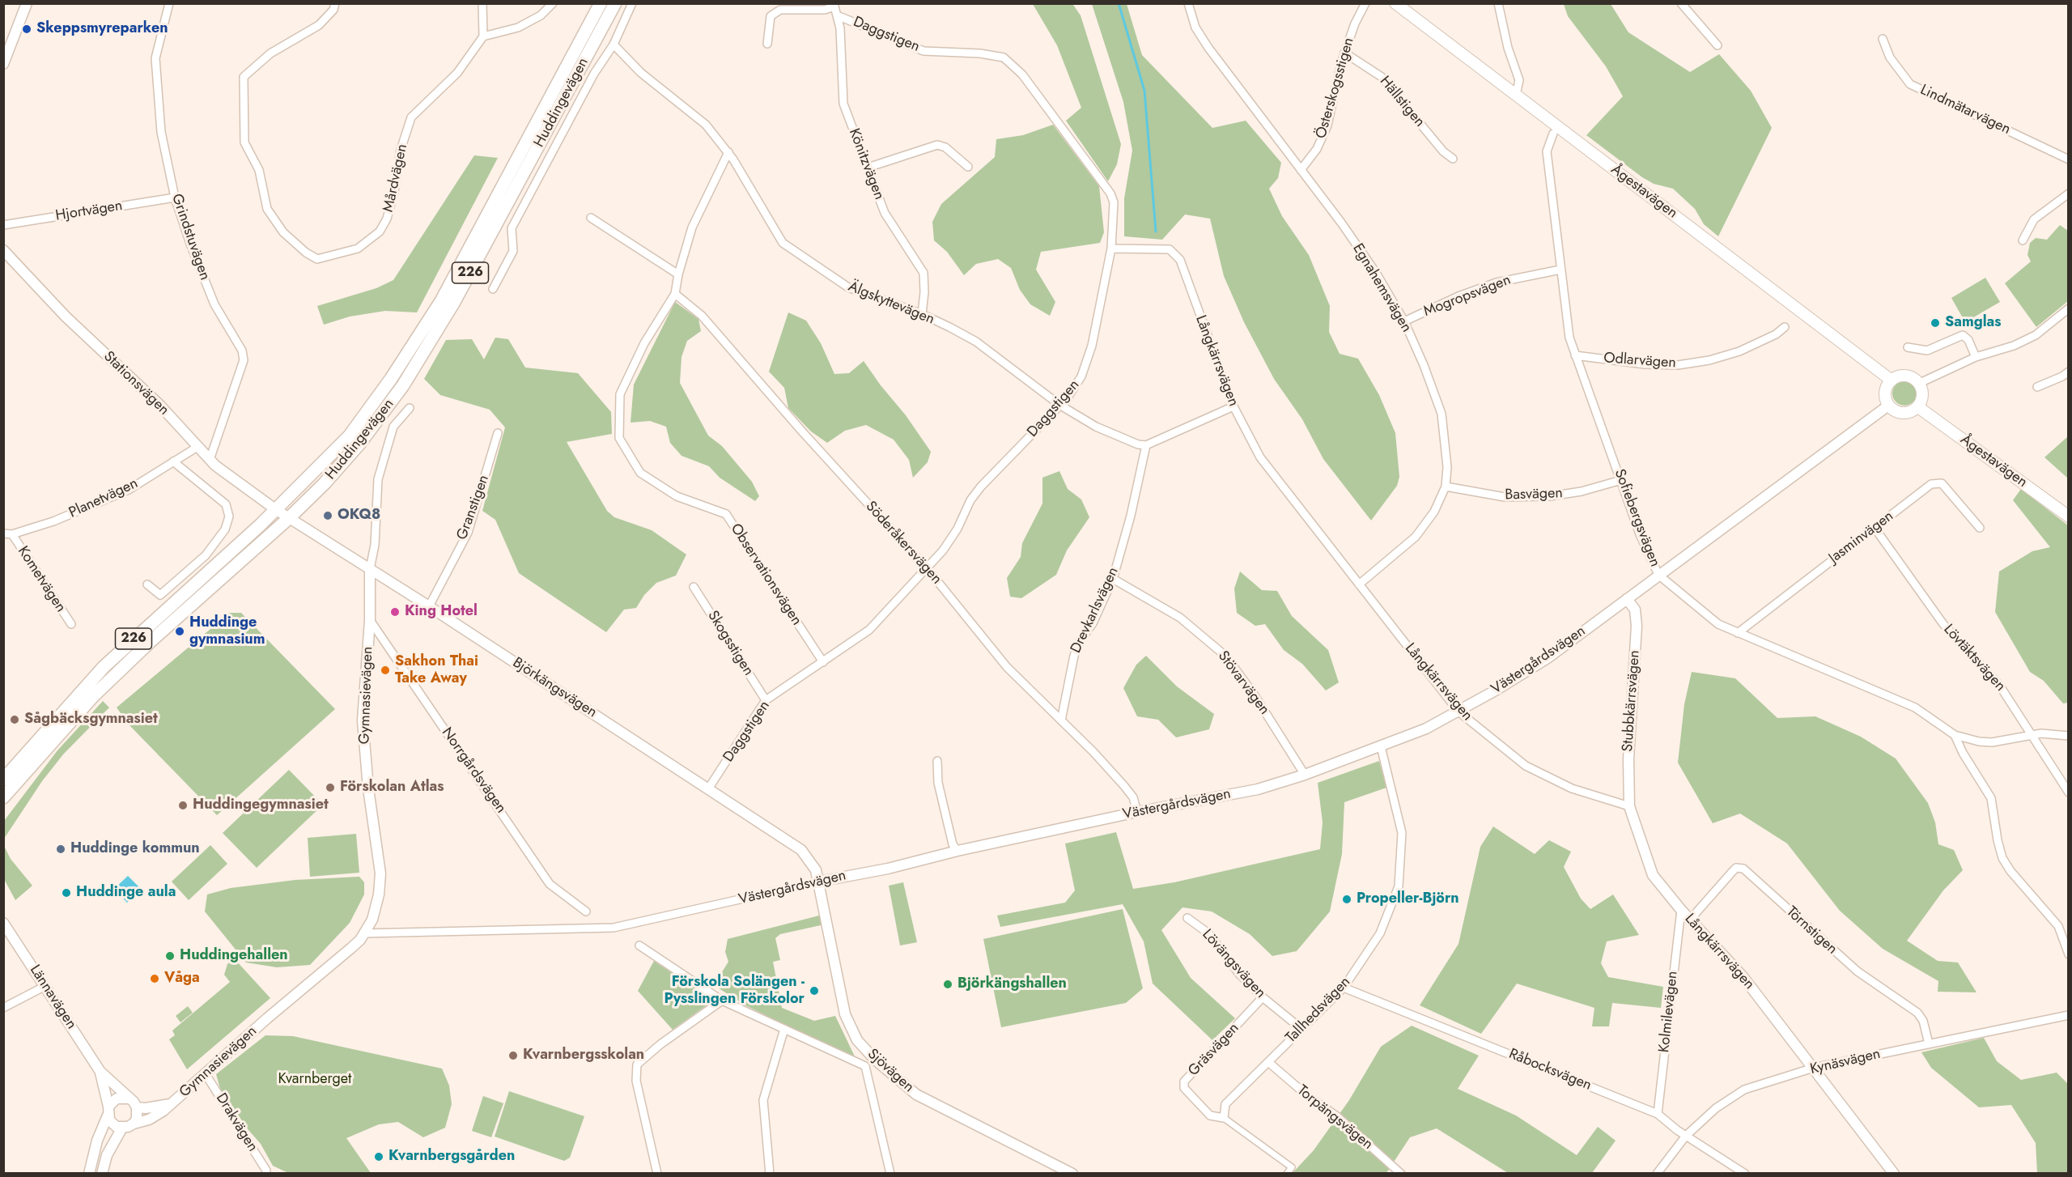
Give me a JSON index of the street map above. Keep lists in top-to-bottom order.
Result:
{
  "streets": {
    "main road": ["Huddingevägen", "Ågestavägen", "226"],
    "street": [
      "Daggstigen",
      "Österskogsstigen",
      "Hällstigen",
      "Lindmätarvägen",
      "Könitzvägen",
      "Mårdvägen",
      "Hjortvägen",
      "Grindstuvägen",
      "Egnahemsvägen",
      "Mogropsvägen",
      "Älgskyttevägen",
      "Långkärrsvägen",
      "Odlarvägen",
      "Stationsvägen",
      "Basvägen",
      "Planetvägen",
      "Granstigen",
      "Sofiebergsvägen",
      "Jasminvägen",
      "Söderåkersvägen",
      "Observationsvägen",
      "Kometvägen",
      "Drevkarlsvägen",
      "Skogsstigen",
      "Lövtäktsvägen",
      "Västergårdsvägen",
      "Stövarvägen",
      "Björkängsvägen",
      "Gymnasievägen",
      "Stubbkärrsvägen",
      "Norrgårdsvägen",
      "Törnstigen",
      "Lövängsvägen",
      "Lännavägen",
      "Tallhedsvägen",
      "Kolmilevägen",
      "Gräsvägen",
      "Kynäsvägen",
      "Råbocksvägen",
      "Sjövägen",
      "Torpängsvägen",
      "Drakvägen"
    ]
  },
  "crossings": [
    ["Daggstigen", "Könitzvägen"],
    ["Daggstigen", "Älgskyttevägen"],
    ["Daggstigen", "Långkärrsvägen"],
    ["Daggstigen", "Söderåkersvägen"],
    ["Daggstigen", "Observationsvägen"],
    ["Daggstigen", "Skogsstigen"],
    ["Daggstigen", "Björkängsvägen"],
    ["Österskogsstigen", "Hällstigen"],
    ["Österskogsstigen", "Egnahemsvägen"],
    ["Huddingevägen", "Älgskyttevägen"],
    ["Huddingevägen", "Stationsvägen"],
    ["Huddingevägen", "Björkängsvägen"],
    ["Könitzvägen", "Älgskyttevägen"],
    ["Ågestavägen", "Västergårdsvägen"],
    ["Hjortvägen", "Grindstuvägen"],
    ["Grindstuvägen", "Stationsvägen"],
    ["Egnahemsvägen", "Mogropsvägen"],
    ["Egnahemsvägen", "Långkärrsvägen"],
    ["Egnahemsvägen", "Basvägen"],
    ["Mogropsvägen", "Sofiebergsvägen"],
    ["Älgskyttevägen", "Drevkarlsvägen"],
    ["Långkärrsvägen", "Västergårdsvägen"],
    ["Långkärrsvägen", "Stubbkärrsvägen"],
    ["Långkärrsvägen", "Törnstigen"],
    ["Långkärrsvägen", "Kolmilevägen"],
    ["Långkärrsvägen", "Kynäsvägen"],
    ["Odlarvägen", "Sofiebergsvägen"],
    ["Stationsvägen", "Planetvägen"],
    ["Stationsvägen", "Björkängsvägen"],
    ["Basvägen", "Sofiebergsvägen"],
    ["Planetvägen", "Kometvägen"],
    ["Granstigen", "Björkängsvägen"],
    ["Sofiebergsvägen", "Jasminvägen"],
    ["Sofiebergsvägen", "Lövtäktsvägen"],
    ["Sofiebergsvägen", "Västergårdsvägen"],
    ["Jasminvägen", "Lövtäktsvägen"],
    ["Söderåkersvägen", "Observationsvägen"],
    ["Söderåkersvägen", "Drevkarlsvägen"],
    ["Söderåkersvägen", "Västergårdsvägen"],
    ["Drevkarlsvägen", "Stövarvägen"],
    ["Västergårdsvägen", "Stövarvägen"],
    ["Västergårdsvägen", "Björkängsvägen"],
    ["Västergårdsvägen", "Gymnasievägen"],
    ["Västergårdsvägen", "Stubbkärrsvägen"],
    ["Västergårdsvägen", "Tallhedsvägen"],
    ["Västergårdsvägen", "Sjövägen"],
    ["Björkängsvägen", "Gymnasievägen"],
    ["Björkängsvägen", "Sjövägen"],
    ["Gymnasievägen", "Norrgårdsvägen"],
    ["Gymnasievägen", "Lännavägen"],
    ["Gymnasievägen", "Drakvägen"],
    ["Törnstigen", "Kynäsvägen"],
    ["Lövängsvägen", "Tallhedsvägen"],
    ["Lövängsvägen", "Gräsvägen"],
    ["Tallhedsvägen", "Gräsvägen"],
    ["Tallhedsvägen", "Råbocksvägen"],
    ["Tallhedsvägen", "Torpängsvägen"],
    ["Kolmilevägen", "Råbocksvägen"],
    ["Kynäsvägen", "Råbocksvägen"]
  ],
  "parks": ["Kvarnberget"],
  "places": [
    "Skeppsmyreparken",
    "Samglas",
    "OKQ8",
    "King Hotel",
    "Huddinge gymnasium",
    "Sakhon Thai Take Away",
    "Sågbäcksgymnasiet",
    "Förskolan Atlas",
    "Huddingegymnasiet",
    "Huddinge kommun",
    "Huddinge aula",
    "Propeller-Björn",
    "Huddingehallen",
    "Våga",
    "Björkängshallen",
    "Förskola Solängen - Pysslingen Förskolor",
    "Kvarnbergsskolan",
    "Kvarnbergsgården"
  ]
}
